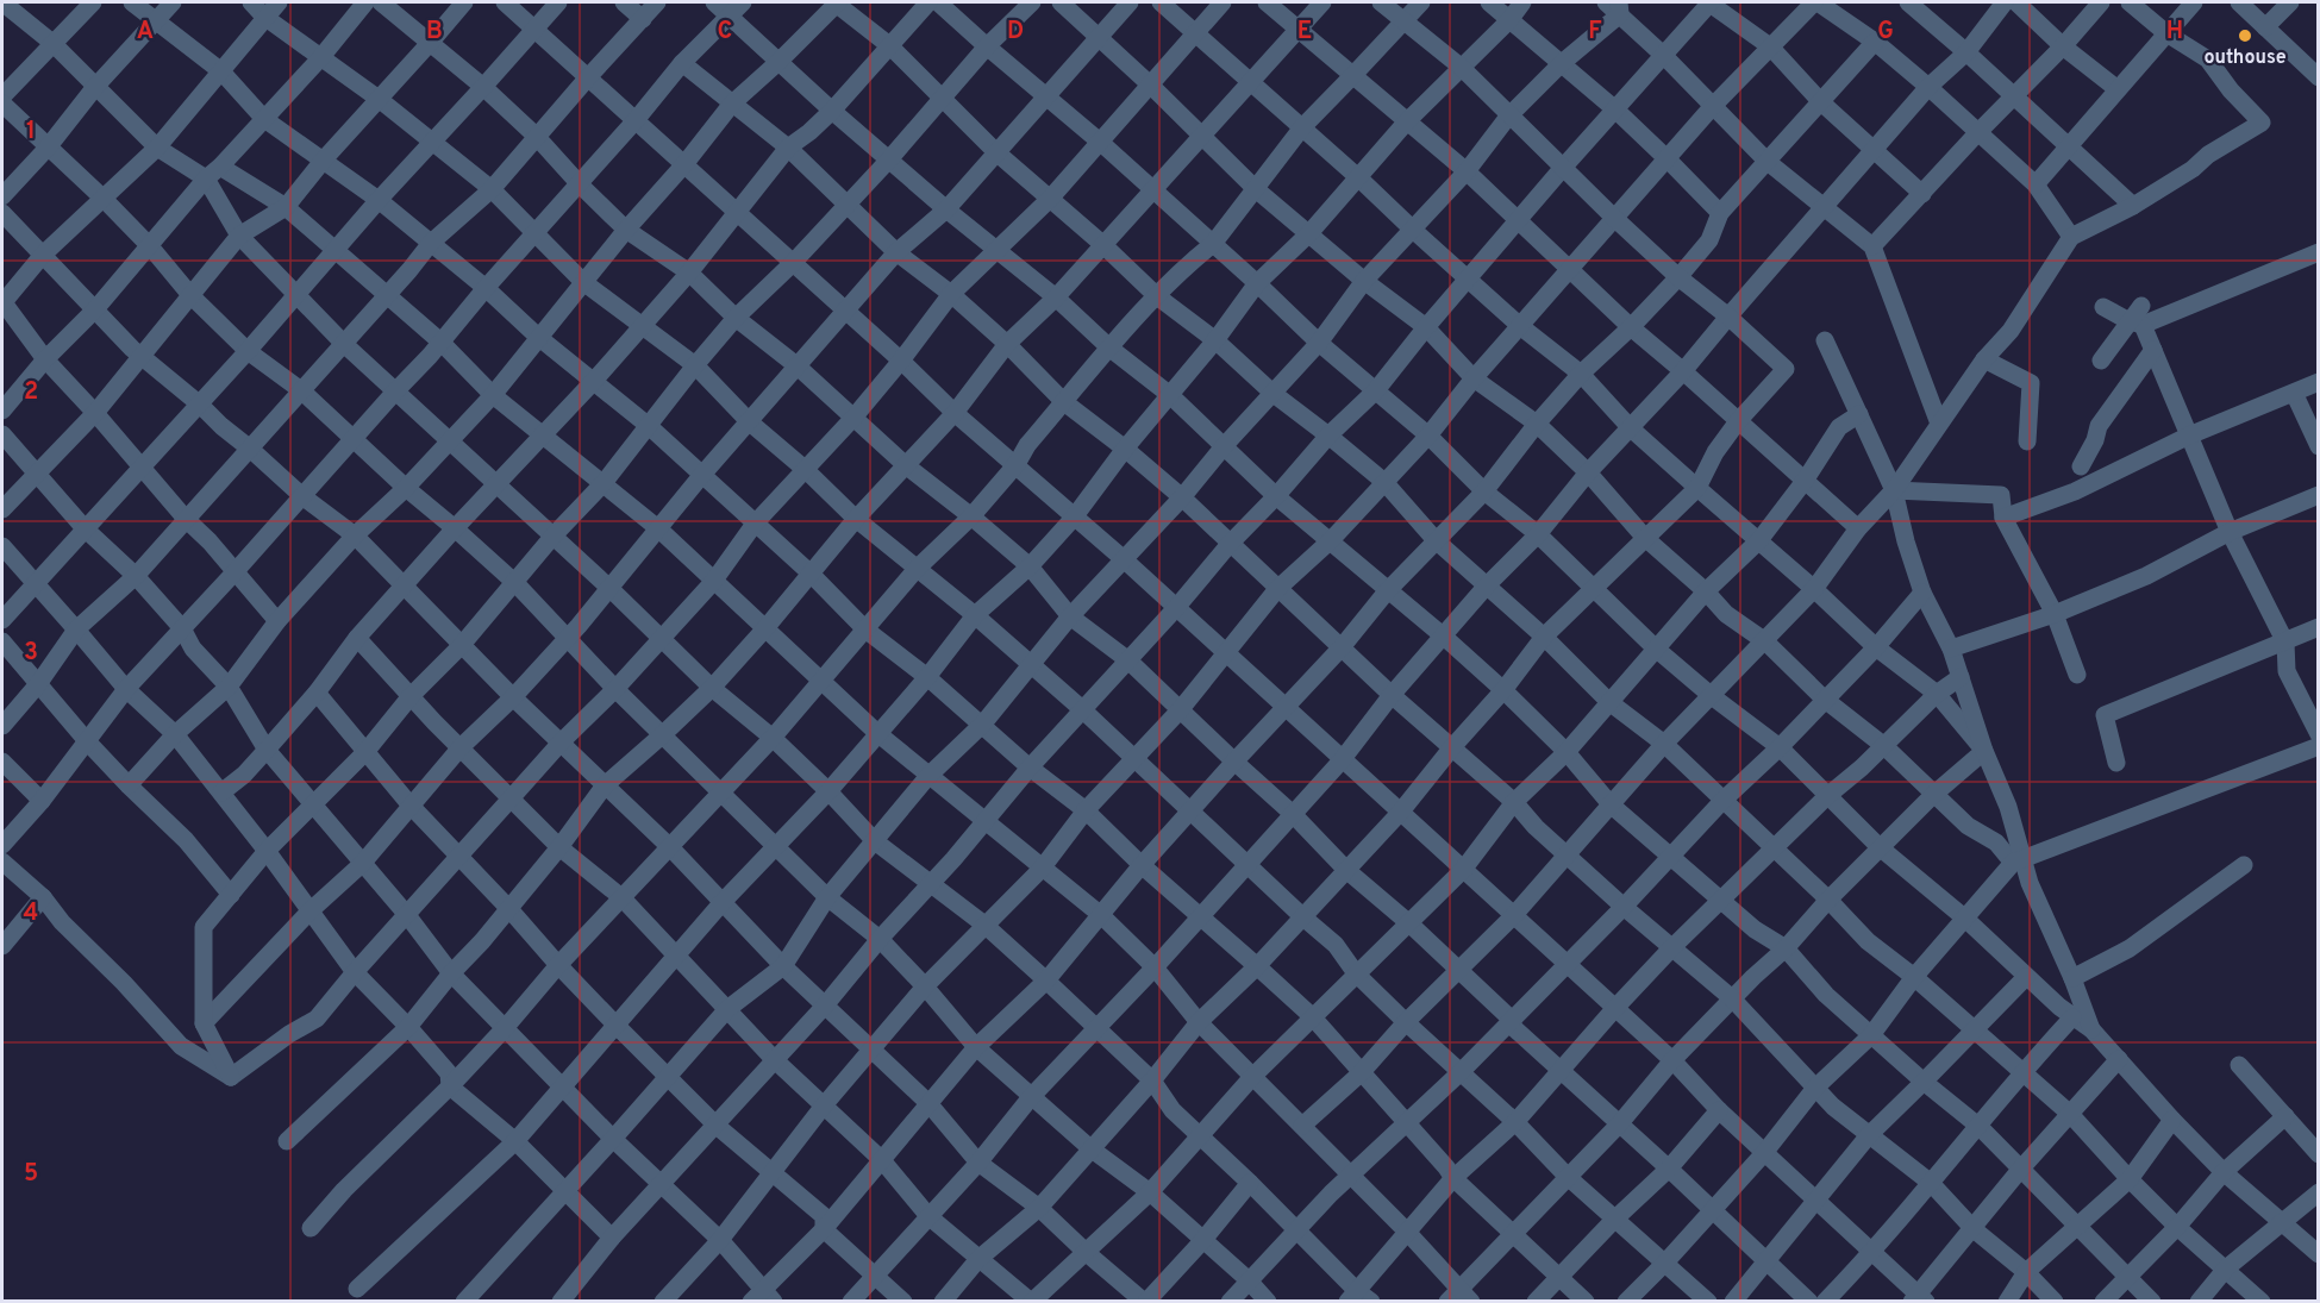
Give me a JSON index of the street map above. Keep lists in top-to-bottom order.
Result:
{
  "places": ["outhouse"],
  "grid": {
    "columns": [
      "A",
      "B",
      "C",
      "D",
      "E",
      "F",
      "G",
      "H"
    ],
    "rows": [
      "1",
      "2",
      "3",
      "4",
      "5"
    ]
  }
}
